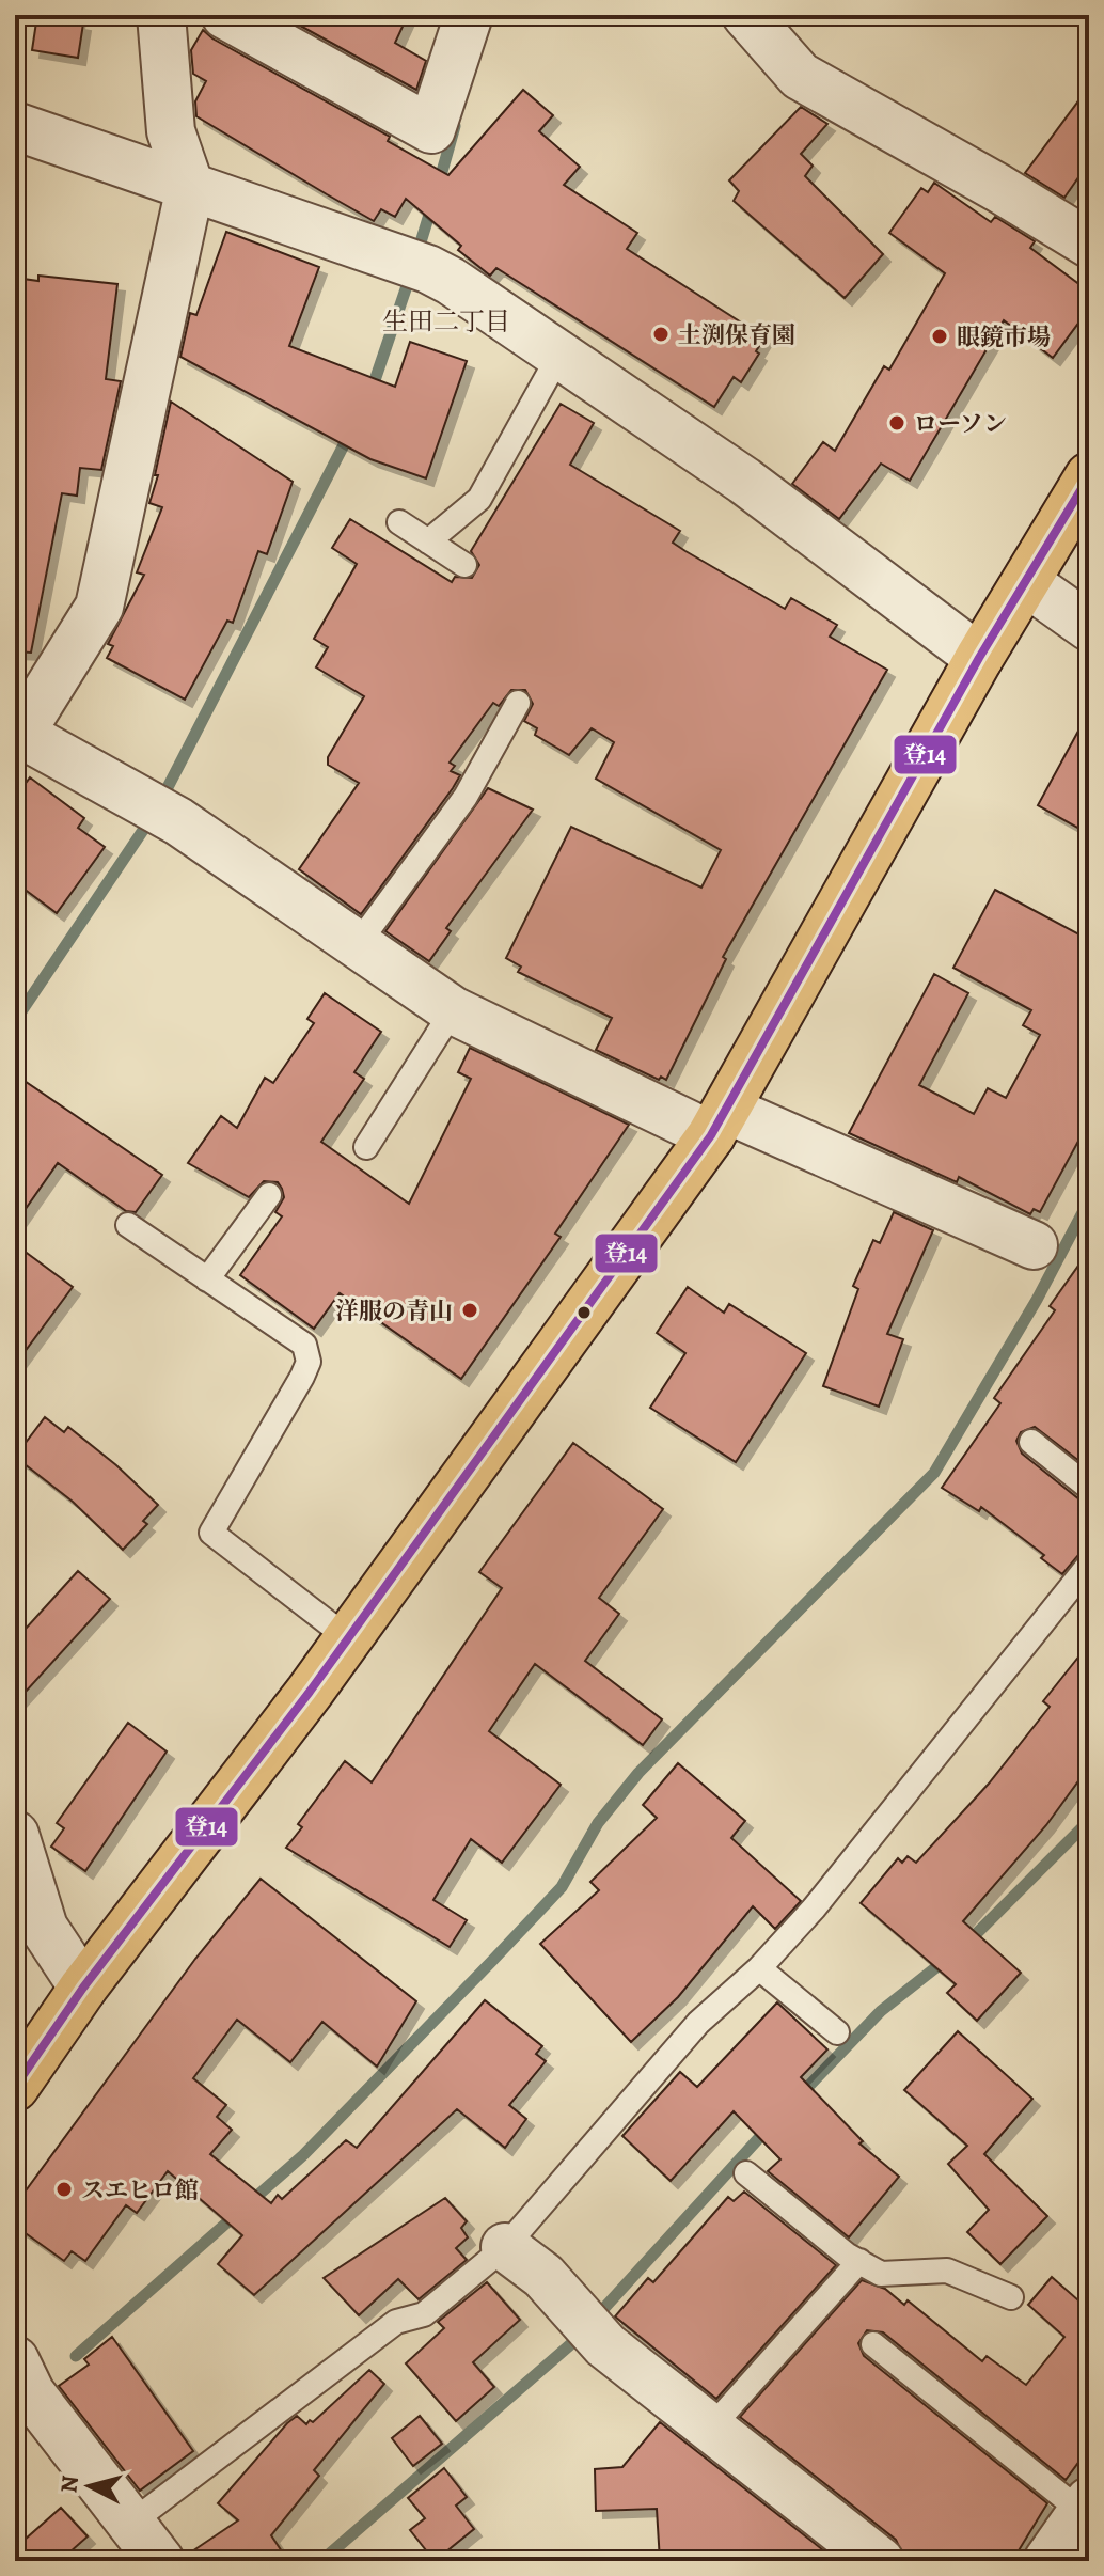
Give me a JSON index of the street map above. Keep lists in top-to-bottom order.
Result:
{
  "districts": ["生田二丁目"],
  "places": [
    "土渕保育園",
    "眼鏡市場",
    "ローソン",
    "洋服の青山",
    "スエヒロ館"
  ],
  "lines": ["transit line 登14"],
  "north": "left"
}
